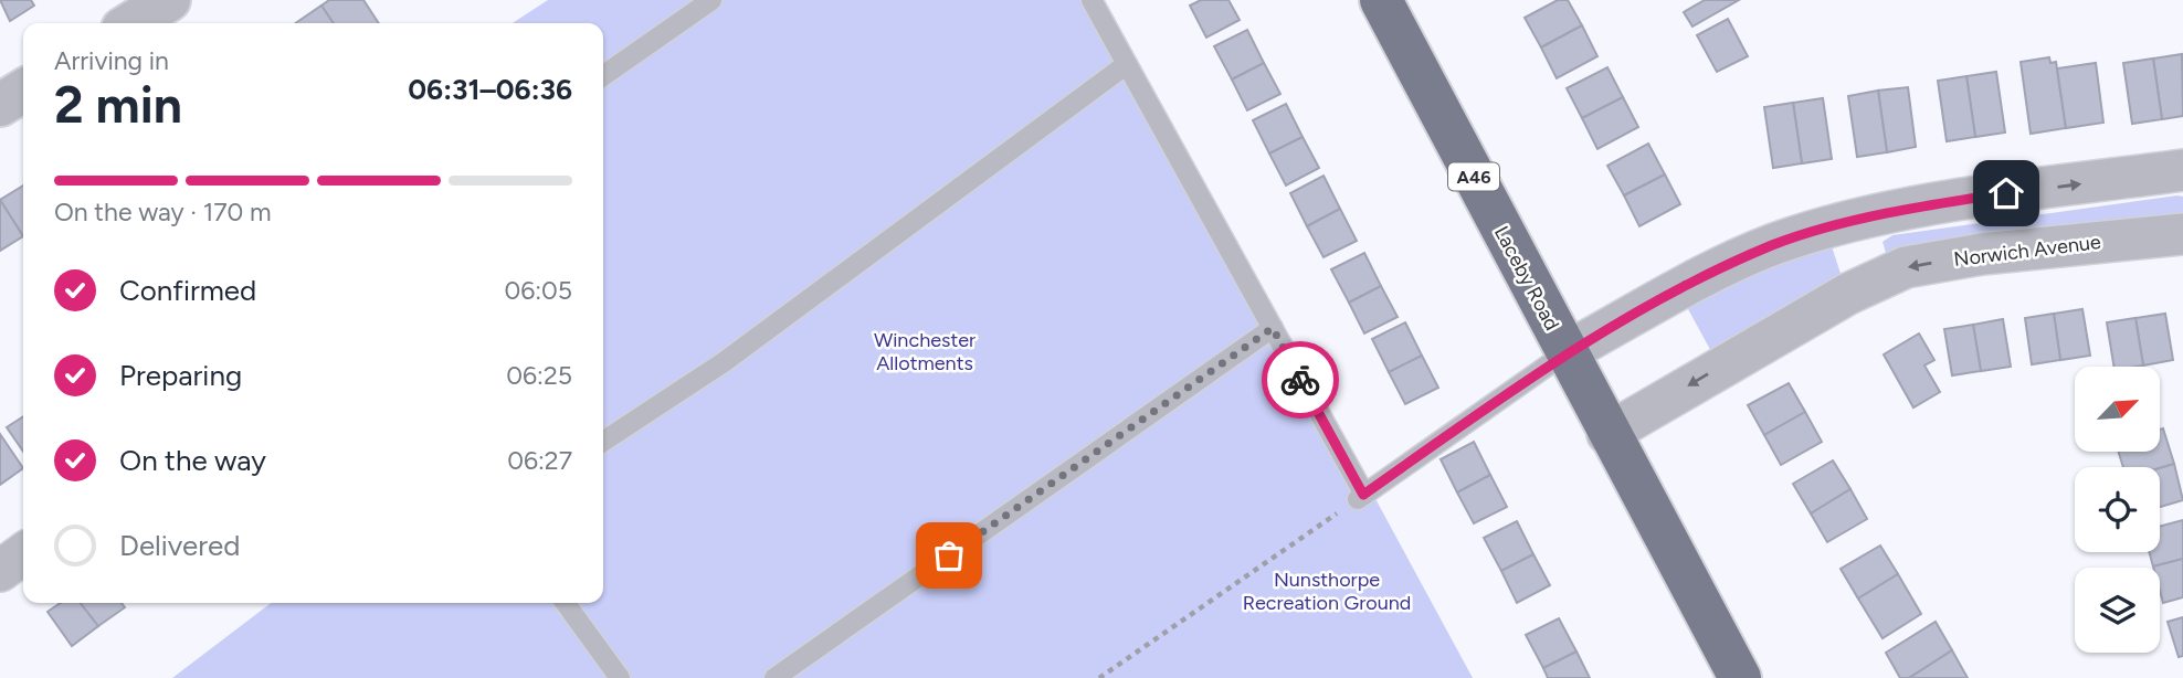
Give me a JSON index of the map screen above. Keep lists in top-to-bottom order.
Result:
{
  "streets": {
    "highway": ["A46", "Laceby Road"],
    "street": ["Norwich Avenue"]
  },
  "crossings": [
    ["Norwich Avenue", "Laceby Road"]
  ],
  "parks": ["Winchester Allotments", "Nunsthorpe Recreation Ground"],
  "north": "top right",
  "page": {
    "heading": ["2 min", "Arriving in", "06:31–06:36"],
    "bar": "On the way · 170 m",
    "list": [
      ["Confirmed", "06:05"],
      ["Preparing", "06:25"],
      ["On the way", "06:27"],
      "Delivered"
    ]
  }
}
